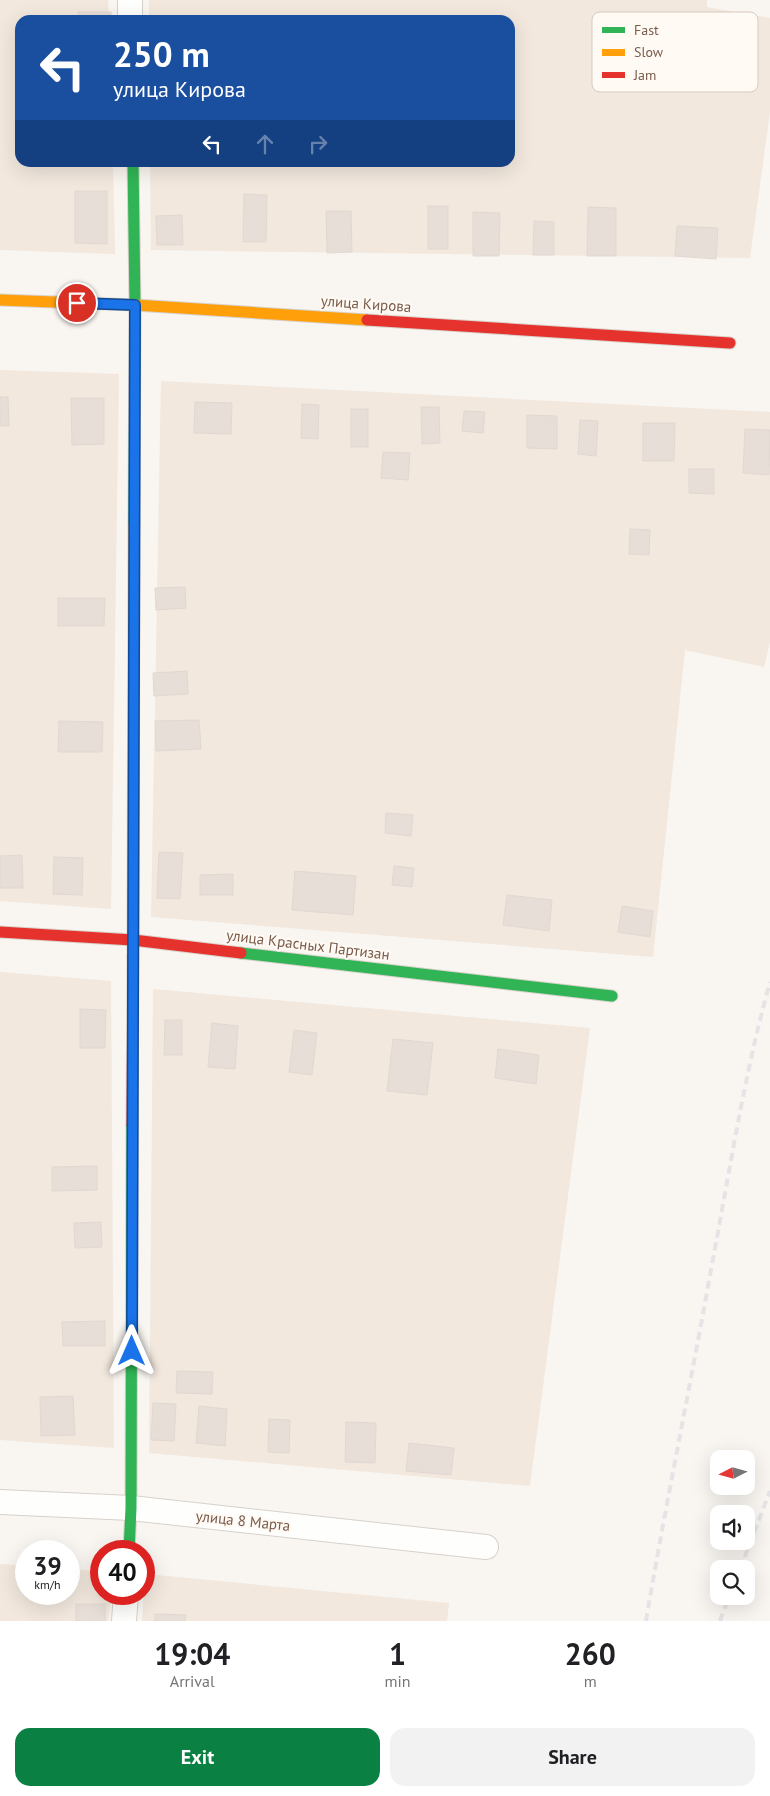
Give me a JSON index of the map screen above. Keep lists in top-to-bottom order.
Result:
{
  "streets": {
    "street": ["улица Кирова", "улица Красных Партизан", "улица 8 Марта"]
  },
  "legend": ["Fast", "Slow", "Jam"],
  "north": "left",
  "page": {
    "turn": ["250 m", "улица Кирова"],
    "speed": "39 km/h",
    "limit": "40",
    "eta": [
      "19:04",
      "Arrival",
      "1",
      "min",
      "260",
      "m"
    ],
    "buttons": ["Exit", "Share"]
  }
}
